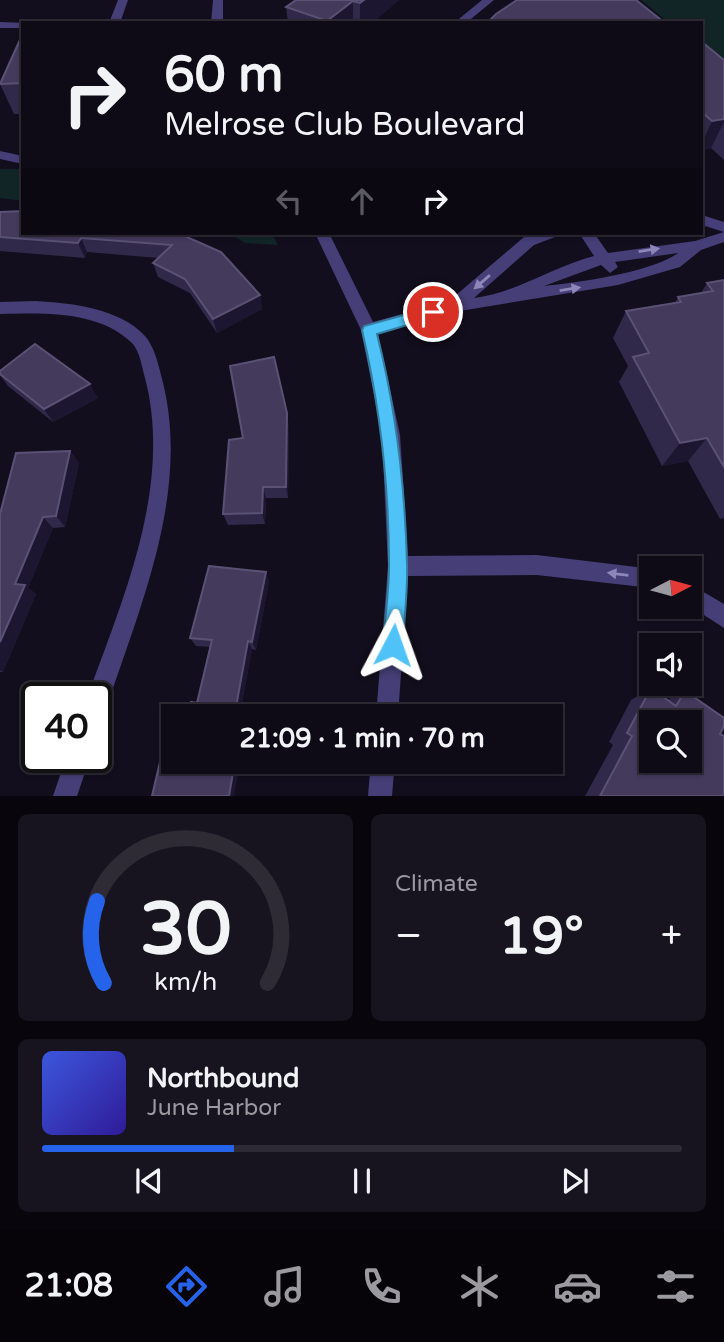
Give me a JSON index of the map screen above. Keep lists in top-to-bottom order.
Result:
{
  "north": "right",
  "page": {
    "turn": ["60 m", "Melrose Club Boulevard"],
    "limit": "40",
    "trip": "21:09 · 1 min · 70 m",
    "tile": "Climate",
    "heat": ["−", "19°", "+"],
    "song": ["Northbound", "June Harbor"],
    "tabs": "21:08",
    "gauge": ["30", "km/h"]
  }
}
